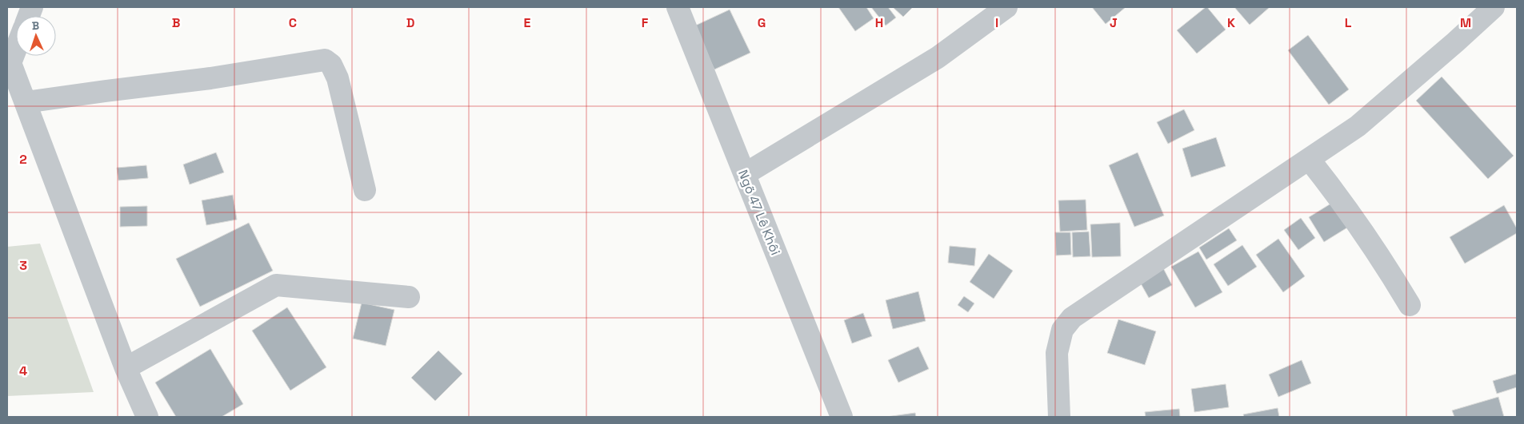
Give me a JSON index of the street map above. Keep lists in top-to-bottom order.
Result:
{
  "streets": {
    "street": ["Ngõ 47 Lê Khôi"]
  },
  "north": "top",
  "grid": {
    "columns": [
      "B",
      "C",
      "D",
      "E",
      "F",
      "G",
      "H",
      "I",
      "J",
      "K",
      "L",
      "M"
    ],
    "rows": ["2", "3", "4"]
  }
}
